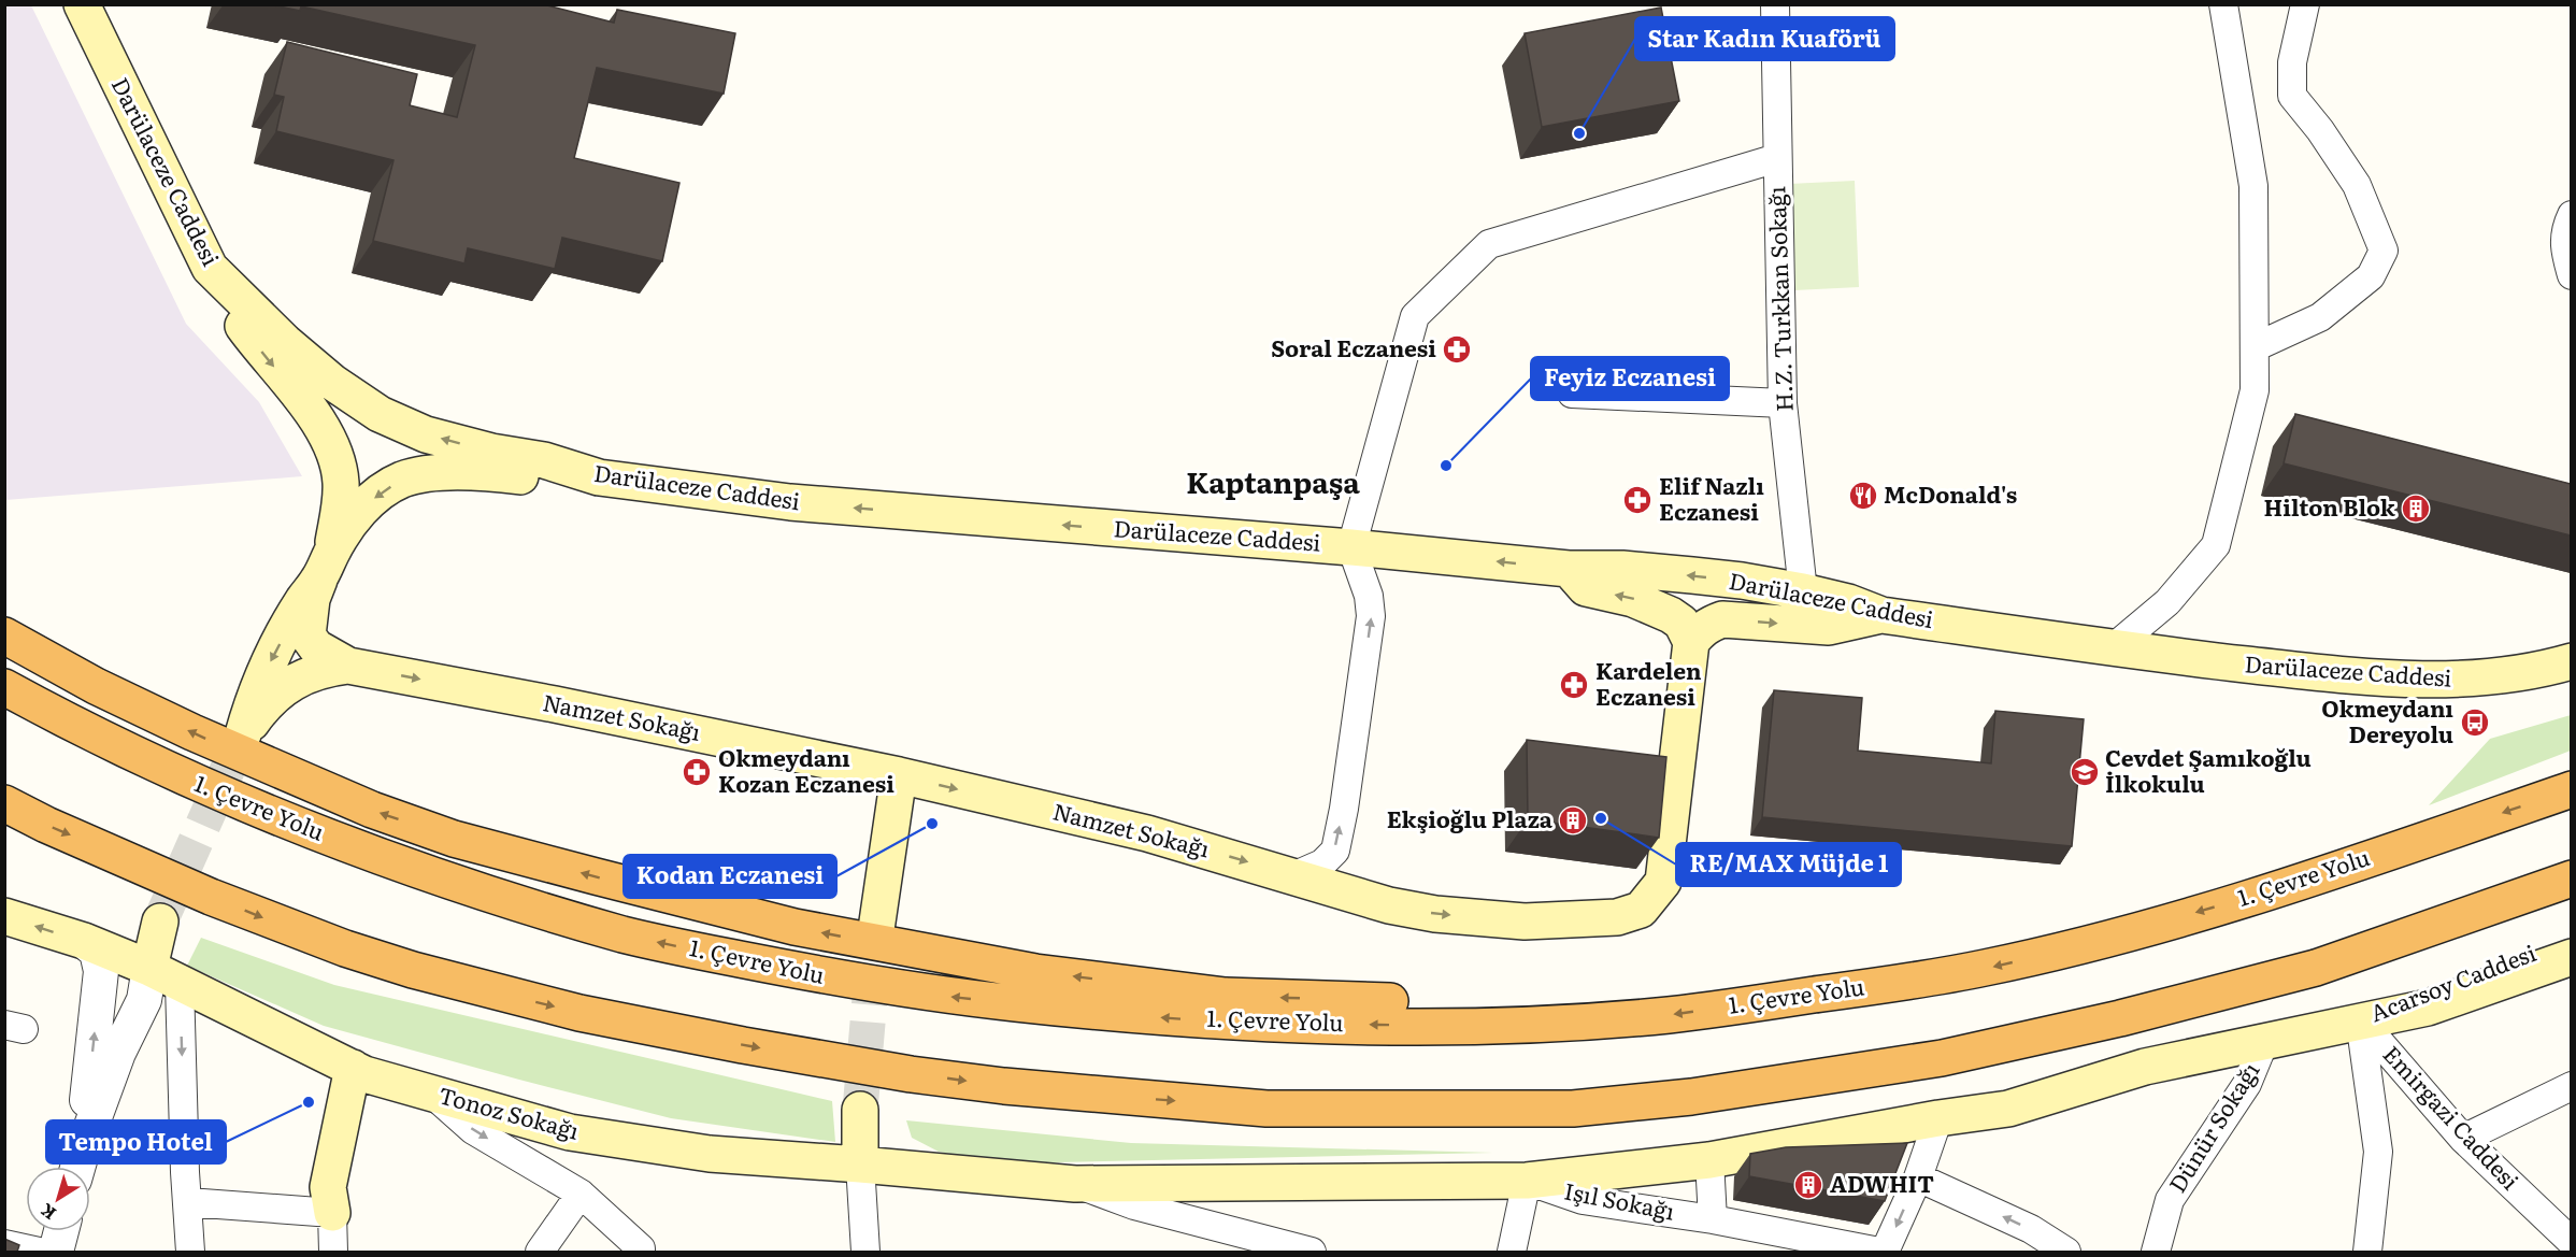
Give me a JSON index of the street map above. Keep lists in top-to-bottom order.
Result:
{
  "streets": {
    "highway": ["1. Çevre Yolu"],
    "main road": [
      "Darülaceze Caddesi",
      "Namzet Sokağı",
      "Acarsoy Caddesi",
      "Tonoz Sokağı"
    ],
    "street": [
      "H.Z. Turkkan Sokağı",
      "Emirgazi Caddesi",
      "Dünür Sokağı",
      "Işıl Sokağı"
    ]
  },
  "crossings": [
    ["Darülaceze Caddesi", "H.Z. Turkkan Sokağı"],
    ["Acarsoy Caddesi", "Tonoz Sokağı"],
    ["Acarsoy Caddesi", "Emirgazi Caddesi"],
    ["Tonoz Sokağı", "Emirgazi Caddesi"],
    ["Tonoz Sokağı", "Dünür Sokağı"],
    ["Tonoz Sokağı", "Işıl Sokağı"]
  ],
  "one_way": ["Darülaceze Caddesi"],
  "districts": ["Kaptanpaşa"],
  "places": {
    "other": [
      "Star Kadın Kuaförü",
      "Feyiz Eczanesi",
      "RE/MAX Müjde 1",
      "Kodan Eczanesi",
      "Tempo Hotel"
    ],
    "pharmacy": [
      "Soral Eczanesi",
      "Elif Nazlı Eczanesi",
      "Kardelen Eczanesi",
      "Okmeydanı Kozan Eczanesi"
    ],
    "restaurant": ["McDonald's"],
    "building": ["Hilton Blok", "Ekşioğlu Plaza", "ADWHIT"],
    "bus stop": ["Okmeydanı Dereyolu"],
    "school or university": ["Cevdet Şamıkoğlu İlkokulu"]
  },
  "north": "bottom left"
}
